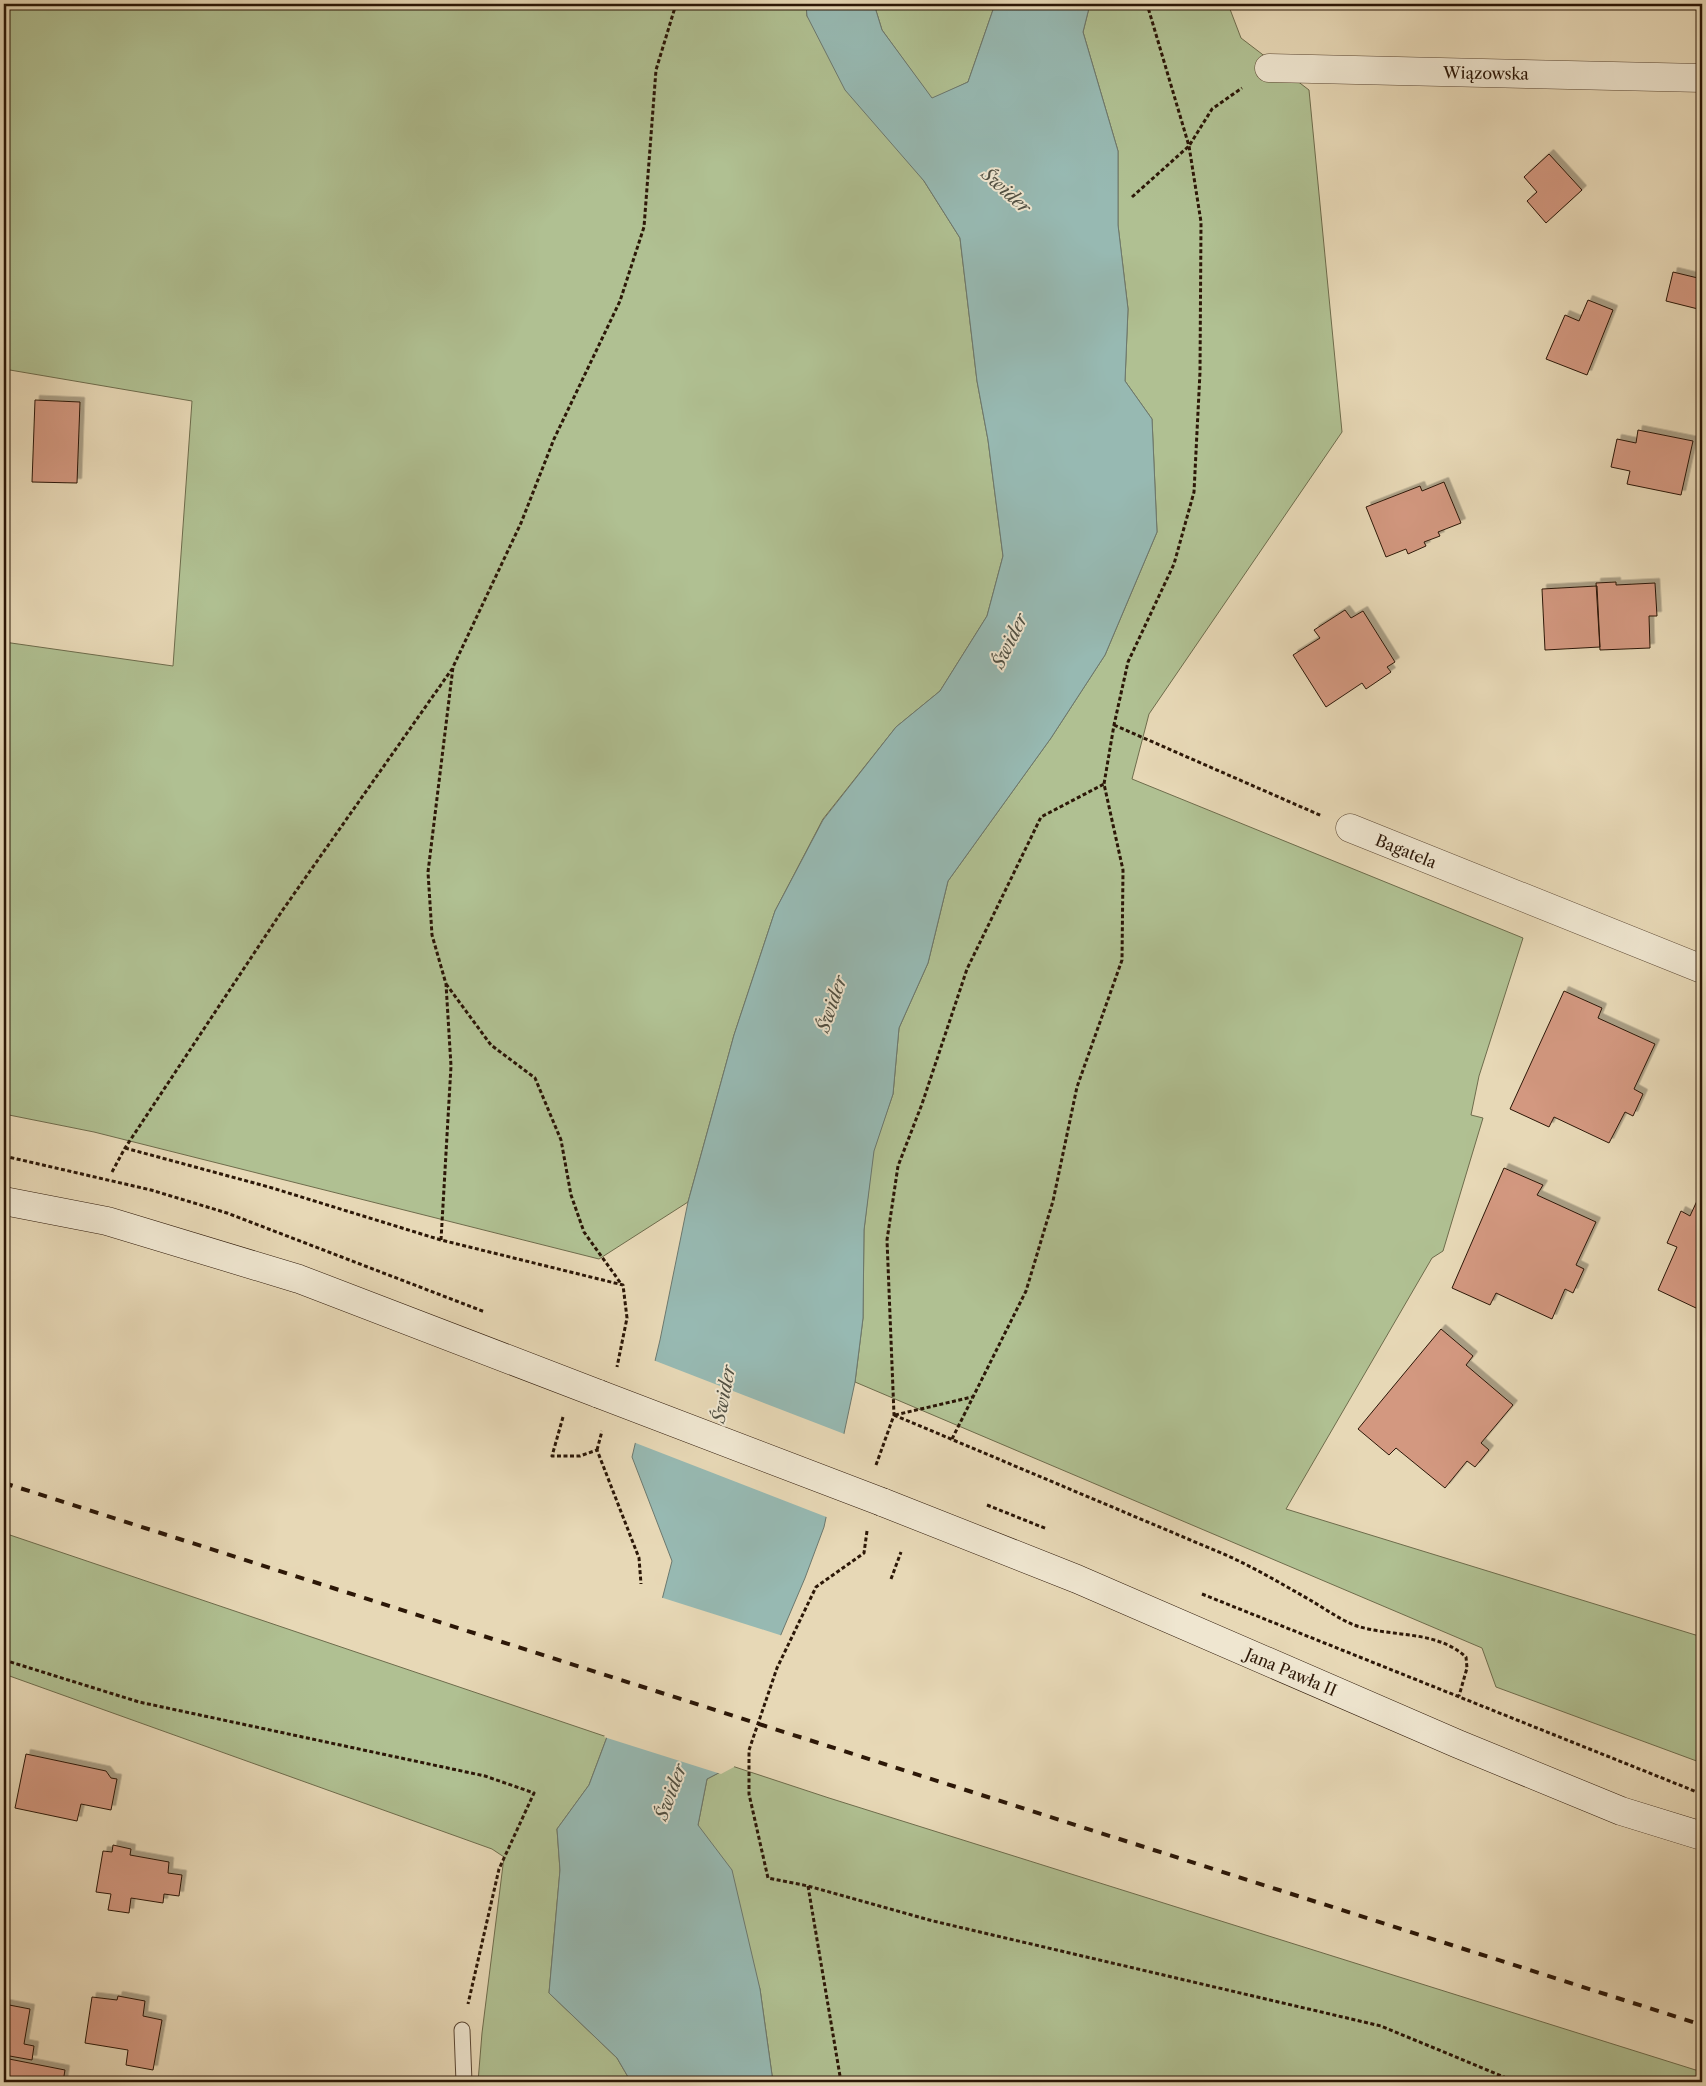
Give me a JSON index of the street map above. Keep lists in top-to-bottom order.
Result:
{
  "streets": {
    "main road": ["Wiązowska", "Bagatela", "Jana Pawła II"]
  },
  "water": ["Świder"]
}
